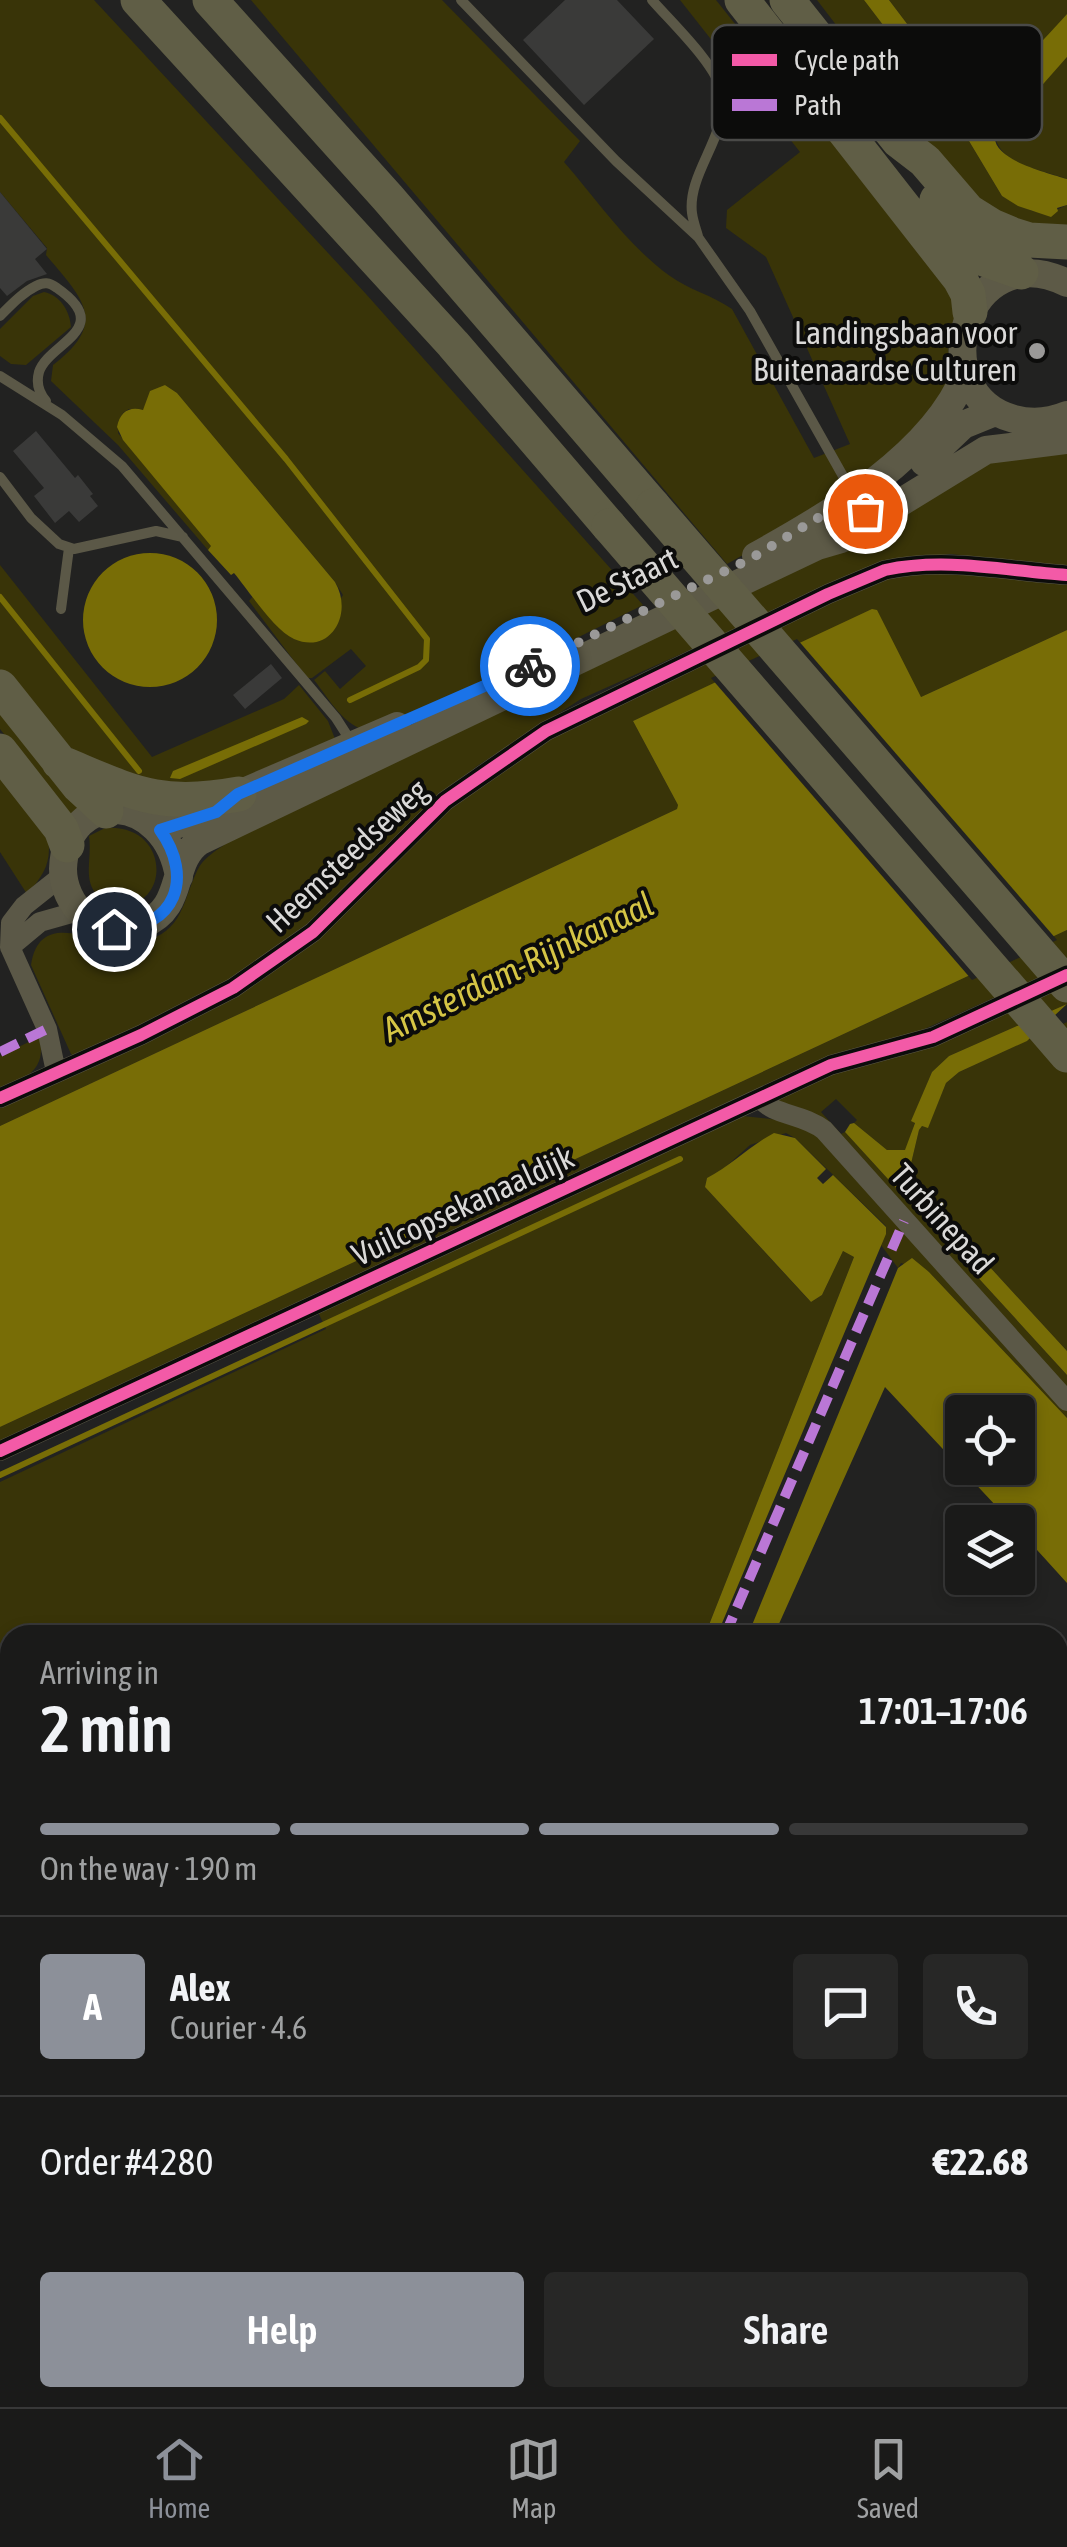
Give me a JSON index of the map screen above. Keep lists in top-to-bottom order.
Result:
{
  "streets": {
    "main road": ["De Staart"],
    "street": ["Heemsteedseweg", "Vuilcopsekanaaldijk", "Turbinepad"]
  },
  "crossings": [
    ["Vuilcopsekanaaldijk", "Turbinepad"]
  ],
  "water": ["Amsterdam-Rijnkanaal"],
  "places": ["Landingsbaan voor Buitenaardse Culturen"],
  "legend": ["Cycle path", "Path"],
  "page": {
    "heading": ["2 min", "Arriving in", "17:01–17:06"],
    "panel": [
      "Alex",
      "Courier · 4.6",
      "Order #4280",
      "€22.68"
    ],
    "bar": "On the way · 190 m",
    "round": "A",
    "buttons": ["Help", "Share"],
    "tabs": ["Home", "Map", "Saved"]
  }
}
